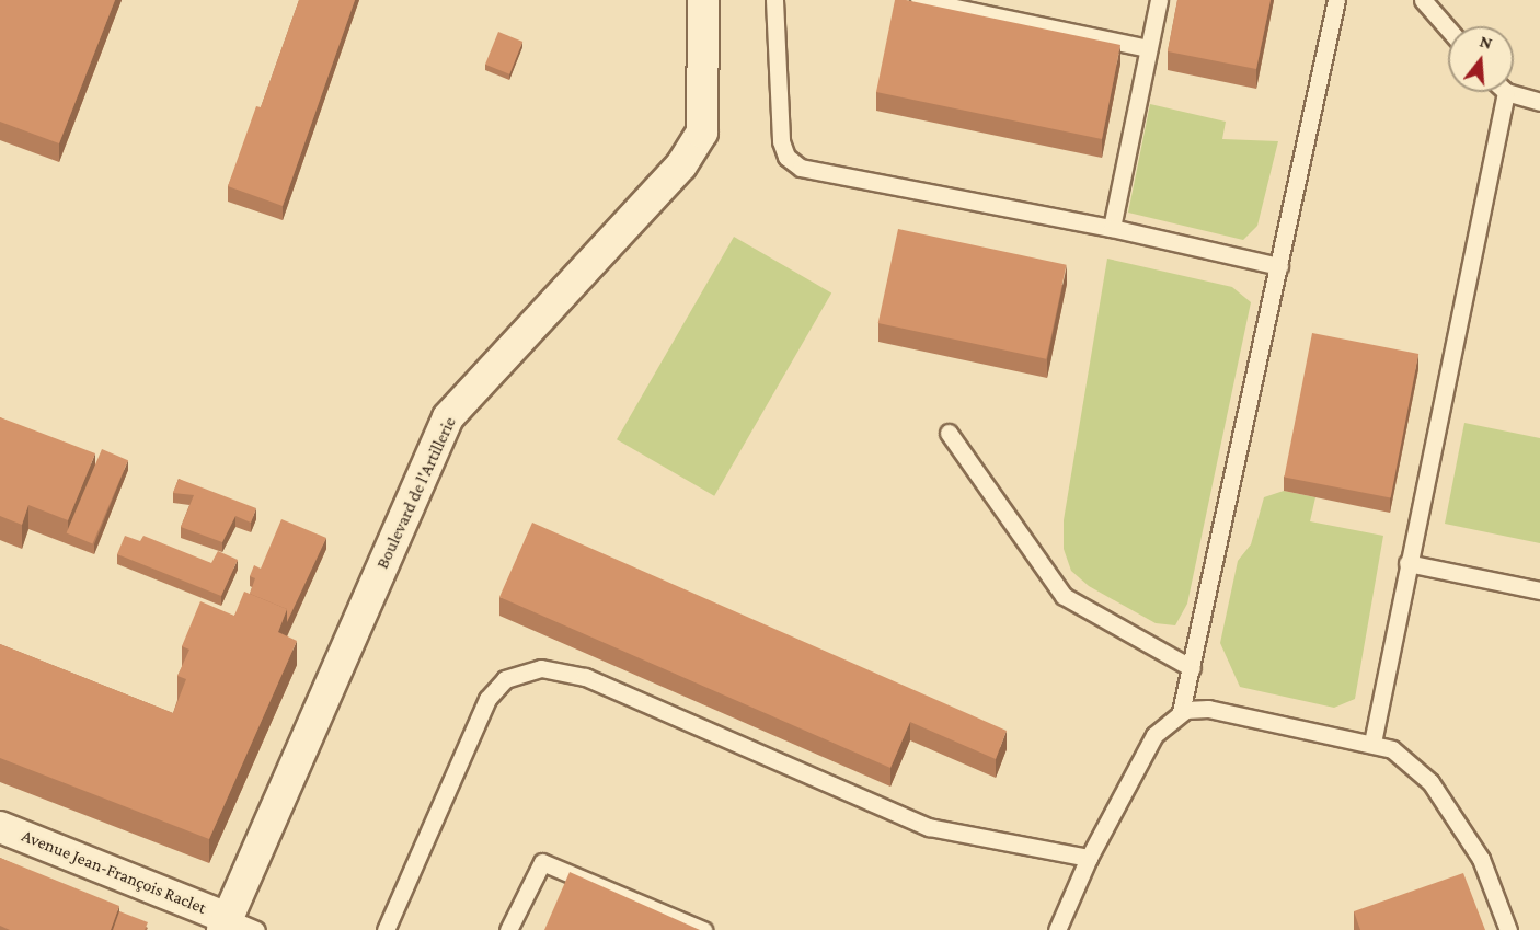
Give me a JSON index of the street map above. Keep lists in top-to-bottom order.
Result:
{
  "streets": {
    "street": ["Boulevard de l'Artillerie", "Avenue Jean-François Raclet"]
  },
  "crossings": [
    ["Boulevard de l'Artillerie", "Avenue Jean-François Raclet"]
  ],
  "north": "top"
}
